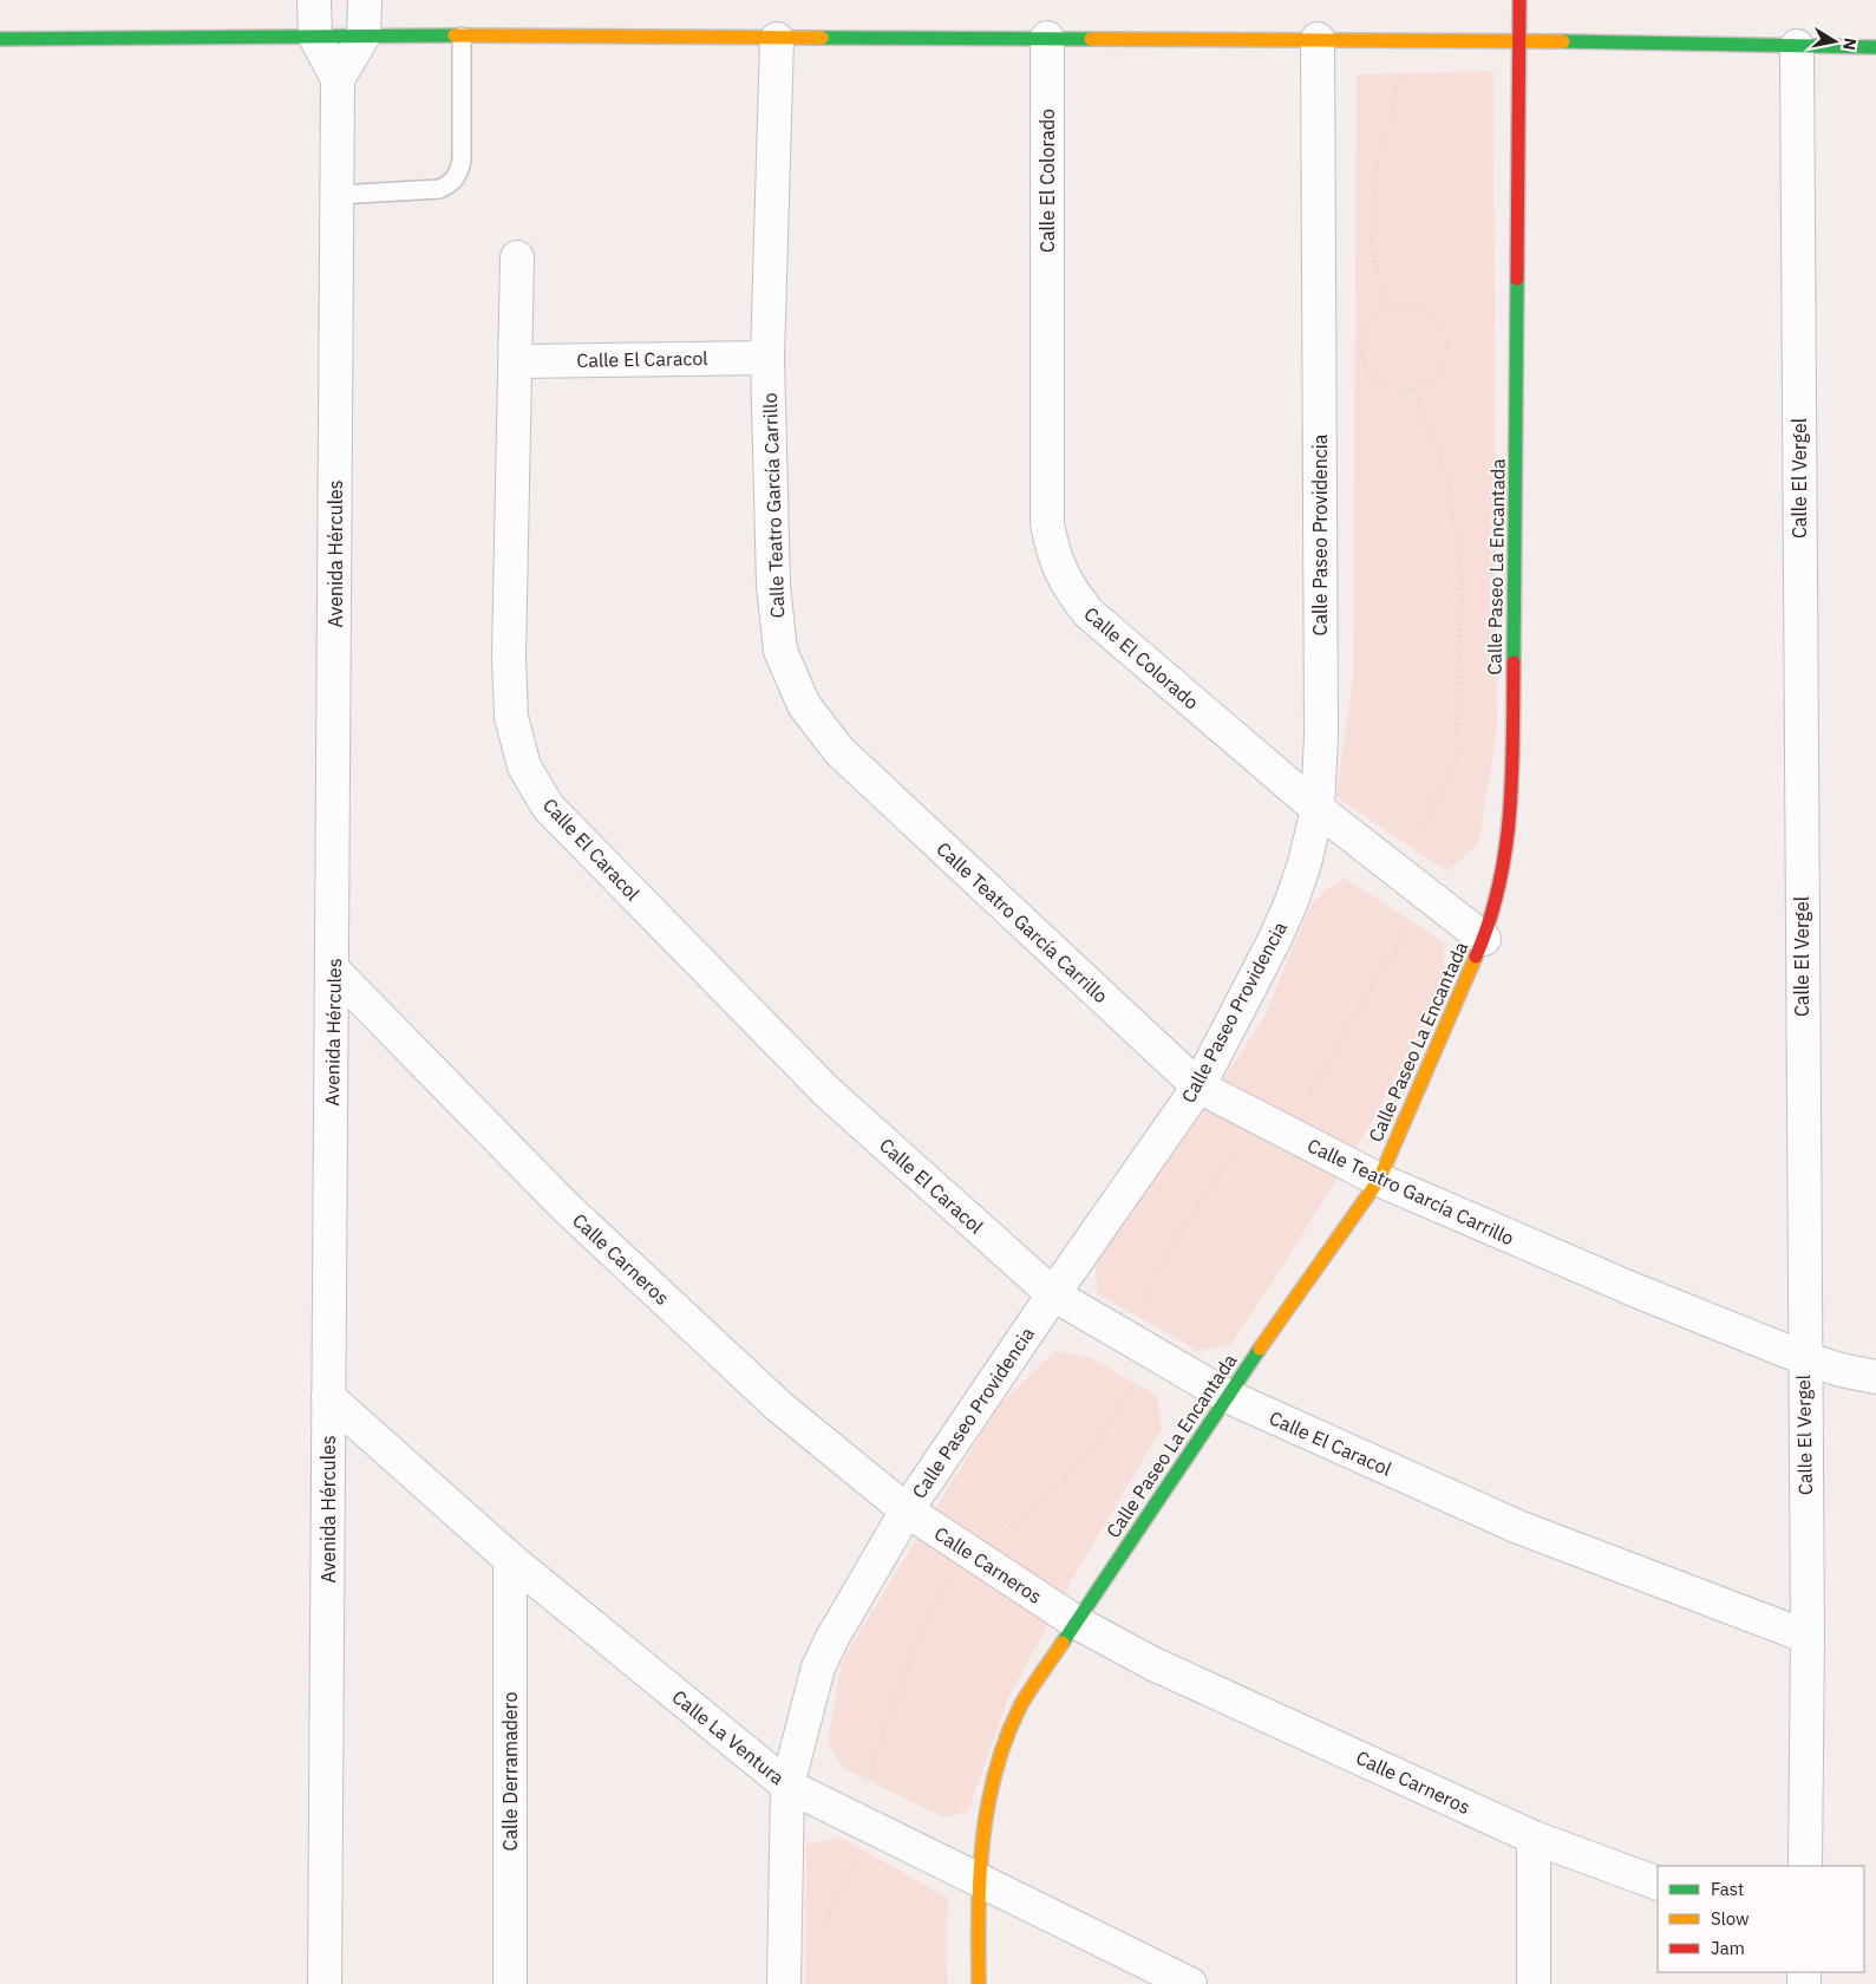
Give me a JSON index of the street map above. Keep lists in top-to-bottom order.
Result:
{
  "streets": {
    "street": [
      "Calle El Colorado",
      "Calle El Caracol",
      "Calle El Vergel",
      "Calle Teatro García Carrillo",
      "Calle Paseo Providencia",
      "Avenida Hércules",
      "Calle Paseo La Encantada",
      "Calle Carneros",
      "Calle La Ventura",
      "Calle Derramadero"
    ]
  },
  "crossings": [
    ["Calle El Colorado", "Calle Paseo Providencia"],
    ["Calle El Colorado", "Calle Paseo La Encantada"],
    ["Calle El Caracol", "Calle El Vergel"],
    ["Calle El Caracol", "Calle Teatro García Carrillo"],
    ["Calle El Caracol", "Calle Paseo Providencia"],
    ["Calle El Caracol", "Calle Paseo La Encantada"],
    ["Calle El Vergel", "Calle Teatro García Carrillo"],
    ["Calle Teatro García Carrillo", "Calle Paseo Providencia"],
    ["Calle Teatro García Carrillo", "Calle Paseo La Encantada"],
    ["Calle Paseo Providencia", "Calle Carneros"],
    ["Calle Paseo Providencia", "Calle La Ventura"],
    ["Avenida Hércules", "Calle Carneros"],
    ["Avenida Hércules", "Calle La Ventura"],
    ["Calle Paseo La Encantada", "Calle Carneros"],
    ["Calle Paseo La Encantada", "Calle La Ventura"],
    ["Calle La Ventura", "Calle Derramadero"]
  ],
  "legend": ["Fast", "Slow", "Jam"],
  "north": "right"
}
